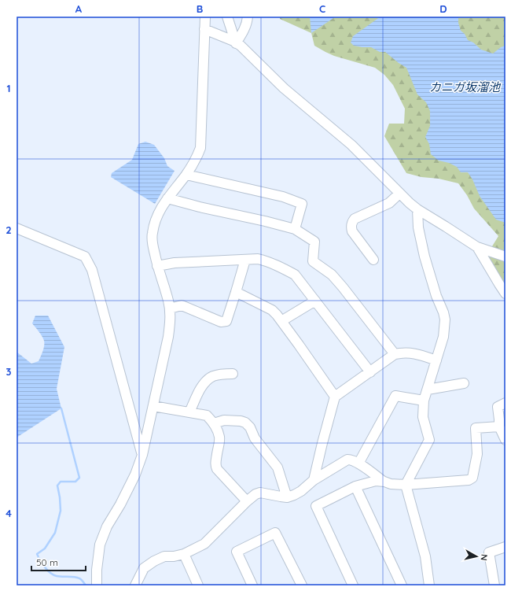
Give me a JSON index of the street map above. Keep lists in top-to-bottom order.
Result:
{
  "water": ["カニガ坂溜池"],
  "scale_bar": "50 m",
  "north": "right",
  "grid": {
    "columns": [
      "A",
      "B",
      "C",
      "D"
    ],
    "rows": [
      "1",
      "2",
      "3",
      "4"
    ]
  }
}
